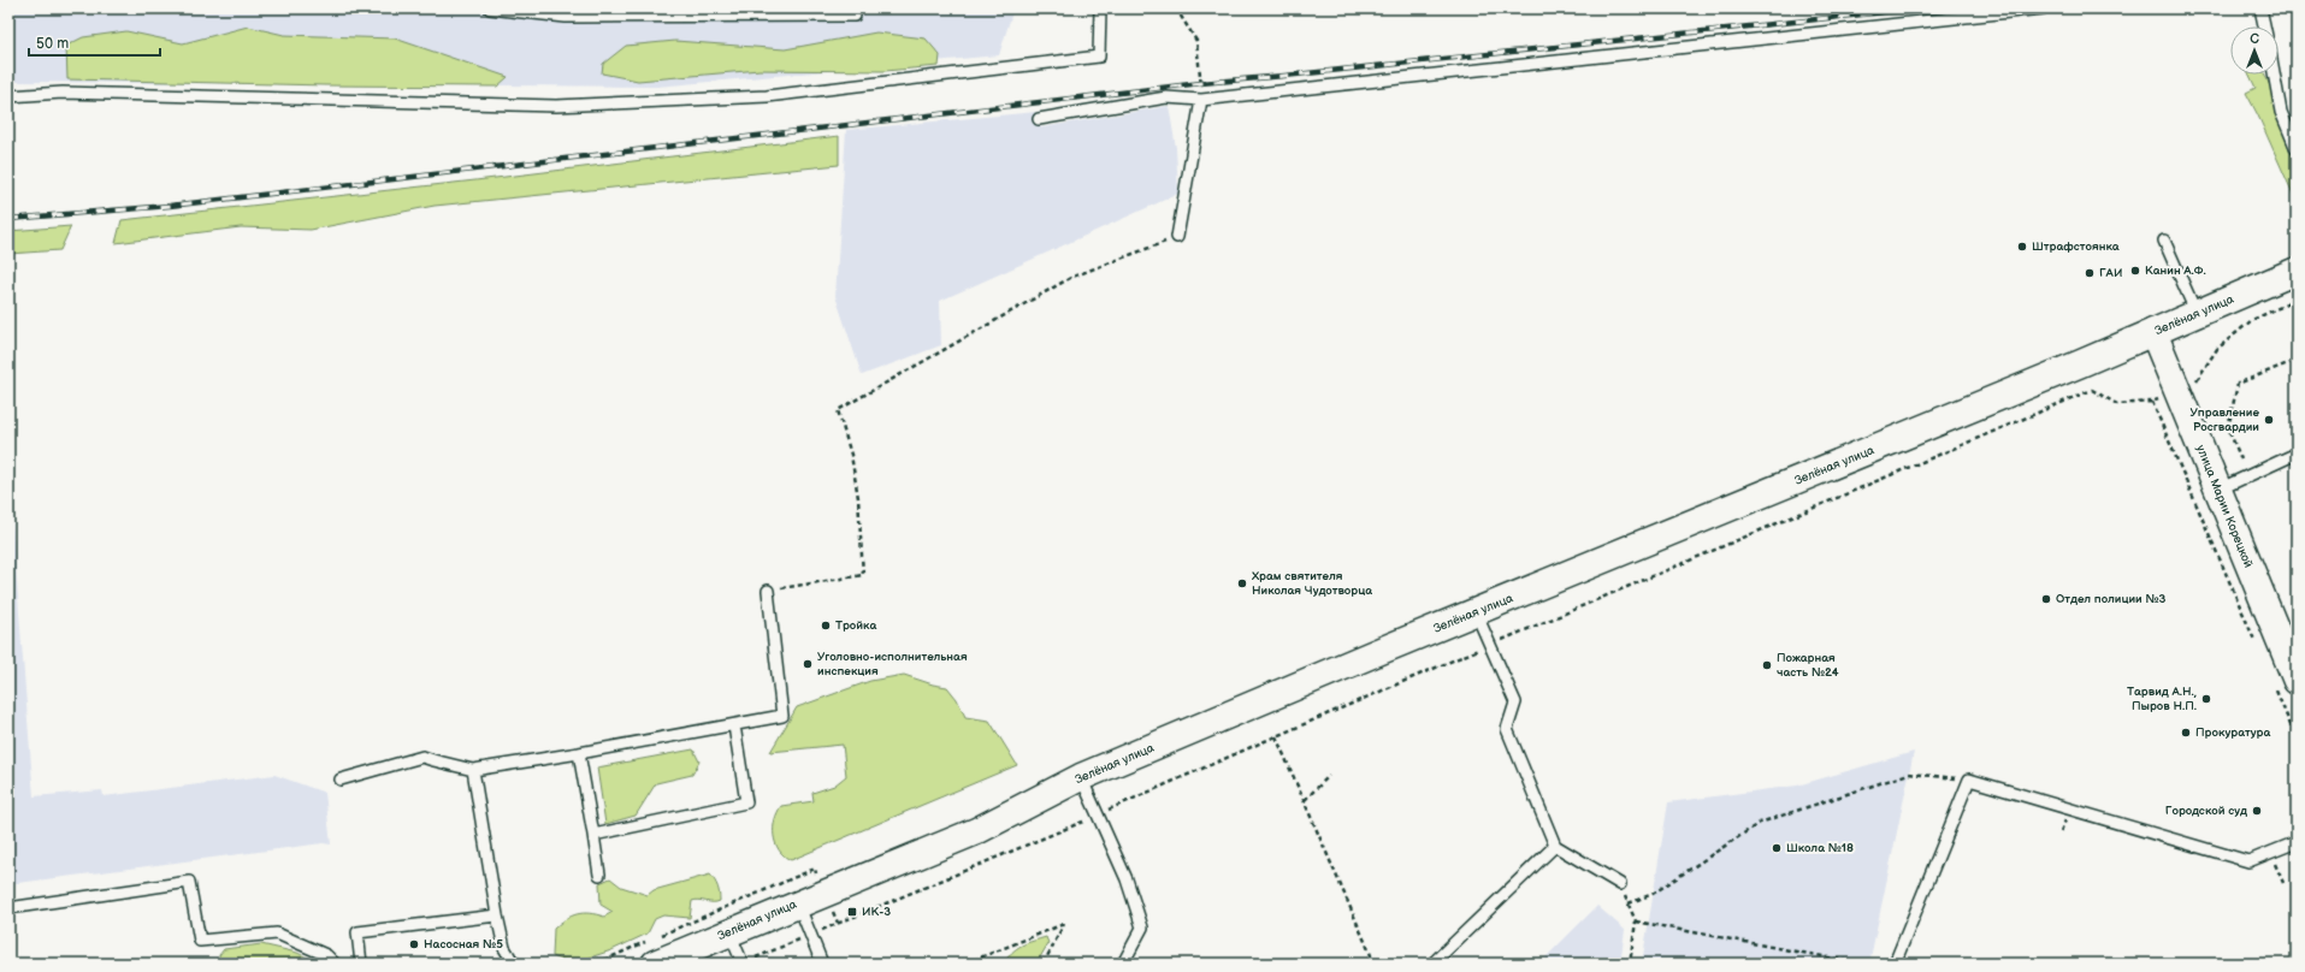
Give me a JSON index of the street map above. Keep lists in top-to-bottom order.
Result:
{
  "streets": {
    "main road": ["Зелёная улица", "улица Марии Корецкой"]
  },
  "crossings": [
    ["Зелёная улица", "улица Марии Корецкой"]
  ],
  "places": {
    "other": [
      "Штрафстоянка",
      "Канин А.Ф.",
      "ГАИ",
      "Управление Росгвардии",
      "Храм святителя Николая Чудотворца",
      "Отдел полиции №3",
      "Тройка",
      "Уголовно-исполнительная инспекция",
      "Пожарная часть №24",
      "Тарвид А.Н., Пыров Н.П.",
      "Прокуратура",
      "Городской суд",
      "Школа №18",
      "Насосная №5"
    ],
    "transit": ["ИК-3"]
  },
  "scale_bar": "50 m",
  "north": "top"
}
